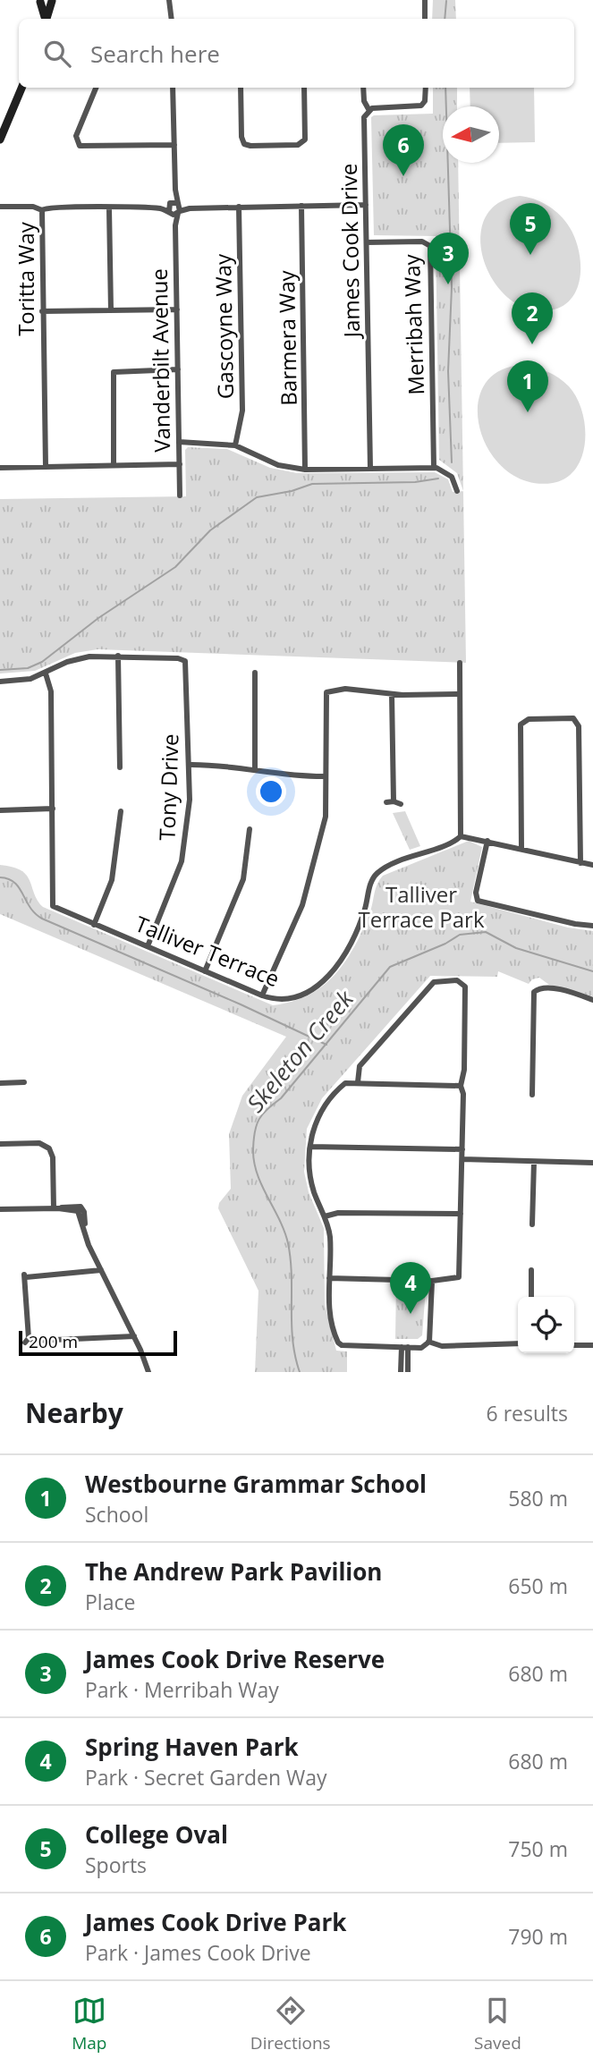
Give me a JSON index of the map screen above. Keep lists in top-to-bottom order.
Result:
{
  "streets": {
    "street": [
      "James Cook Drive",
      "Toritta Way",
      "Merribah Way",
      "Gascoyne Way",
      "Barmera Way",
      "Vanderbilt Avenue",
      "Tony Drive",
      "Talliver Terrace"
    ]
  },
  "crossings": [
    ["James Cook Drive", "Toritta Way"],
    ["James Cook Drive", "Merribah Way"],
    ["Toritta Way", "Gascoyne Way"],
    ["Toritta Way", "Barmera Way"],
    ["Toritta Way", "Vanderbilt Avenue"],
    ["Tony Drive", "Talliver Terrace"]
  ],
  "water": ["Skeleton Creek"],
  "parks": ["Talliver Terrace Park"],
  "scale_bar": "200 m",
  "north": "left",
  "page": {
    "search": "Search here",
    "pins": [
      "6",
      "5",
      "3",
      "2",
      "1",
      "4"
    ],
    "scale": "200 m",
    "heading": ["Nearby", "6 results"],
    "list": [
      {
        "mark": "1",
        "name": "Westbourne Grammar School",
        "note": "School",
        "value": "580 m"
      },
      {
        "mark": "2",
        "name": "The Andrew Park Pavilion",
        "note": "Place",
        "value": "650 m"
      },
      {
        "mark": "3",
        "name": "James Cook Drive Reserve",
        "note": "Park · Merribah Way",
        "value": "680 m"
      },
      {
        "mark": "4",
        "name": "Spring Haven Park",
        "note": "Park · Secret Garden Way",
        "value": "680 m"
      },
      {
        "mark": "5",
        "name": "College Oval",
        "note": "Sports",
        "value": "750 m"
      },
      {
        "mark": "6",
        "name": "James Cook Drive Park",
        "note": "Park · James Cook Drive",
        "value": "790 m"
      }
    ],
    "nav": ["Map", "Directions", "Saved"]
  }
}
